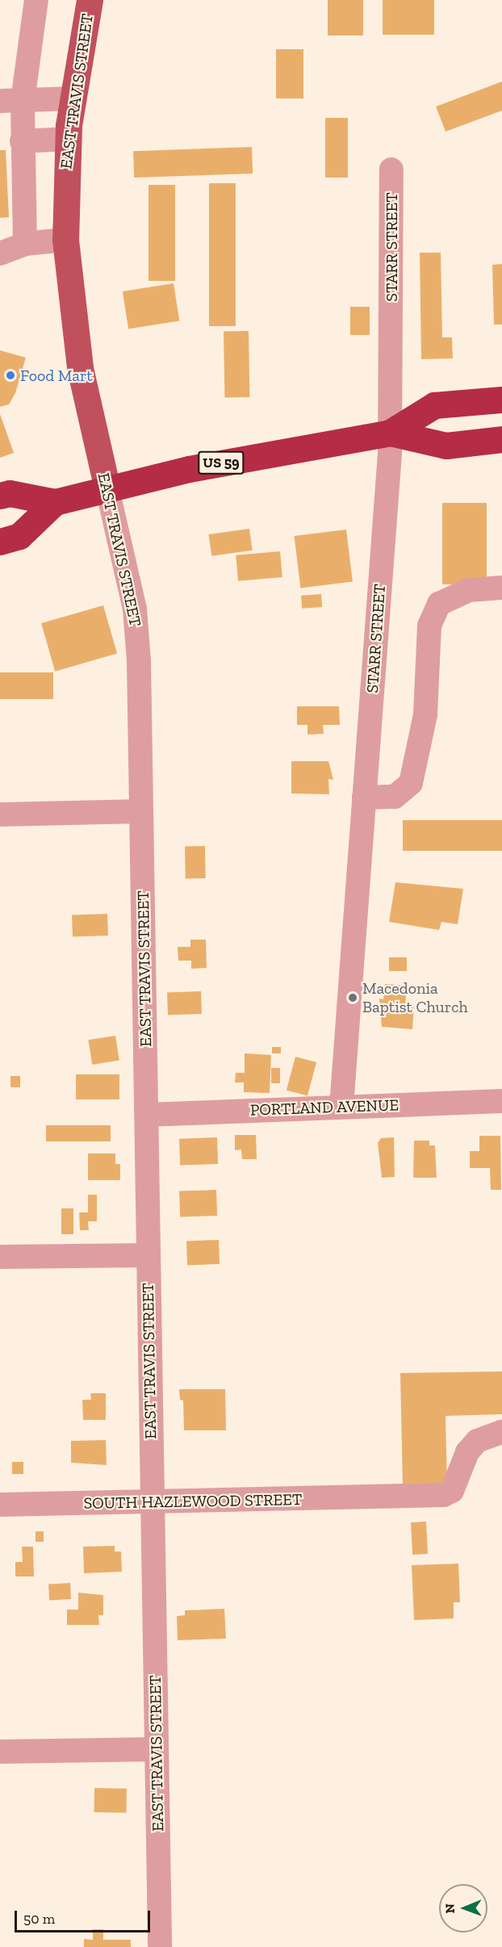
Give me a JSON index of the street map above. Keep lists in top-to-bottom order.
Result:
{
  "streets": {
    "highway": ["US 59"],
    "main road": ["EAST TRAVIS STREET"],
    "street": ["STARR STREET", "PORTLAND AVENUE", "SOUTH HAZLEWOOD STREET"]
  },
  "crossings": [
    ["EAST TRAVIS STREET", "US 59"],
    ["EAST TRAVIS STREET", "PORTLAND AVENUE"],
    ["EAST TRAVIS STREET", "SOUTH HAZLEWOOD STREET"],
    ["STARR STREET", "US 59"],
    ["STARR STREET", "PORTLAND AVENUE"]
  ],
  "places": ["Food Mart", "Macedonia Baptist Church"],
  "scale_bar": "50 m",
  "north": "left"
}
